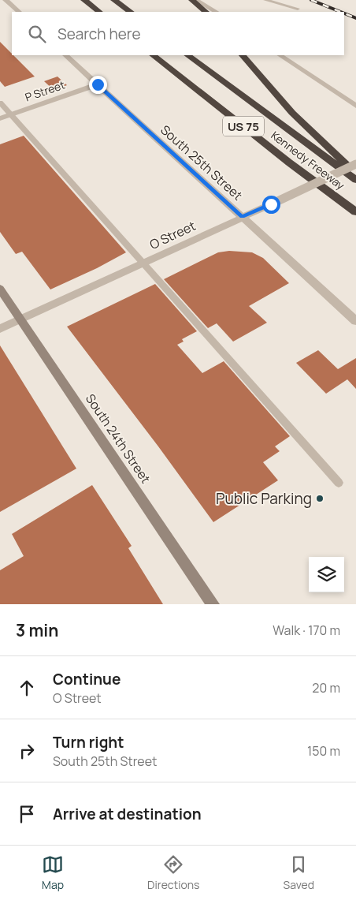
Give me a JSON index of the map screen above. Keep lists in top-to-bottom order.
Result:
{
  "streets": {
    "highway": ["US 75", "Kennedy Freeway"],
    "main road": ["South 24th Street"],
    "street": ["P Street", "South 25th Street", "O Street"]
  },
  "crossings": [
    ["P Street", "South 25th Street"],
    ["South 25th Street", "O Street"],
    ["O Street", "South 24th Street"]
  ],
  "places": ["Public Parking"],
  "page": {
    "search": "Search here",
    "heading": ["3 min", "Walk · 170 m"],
    "list": [
      ["Continue", "O Street", "20 m"],
      ["Turn right", "South 25th Street", "150 m"],
      "Arrive at destination"
    ],
    "nav": ["Map", "Directions", "Saved"]
  }
}
